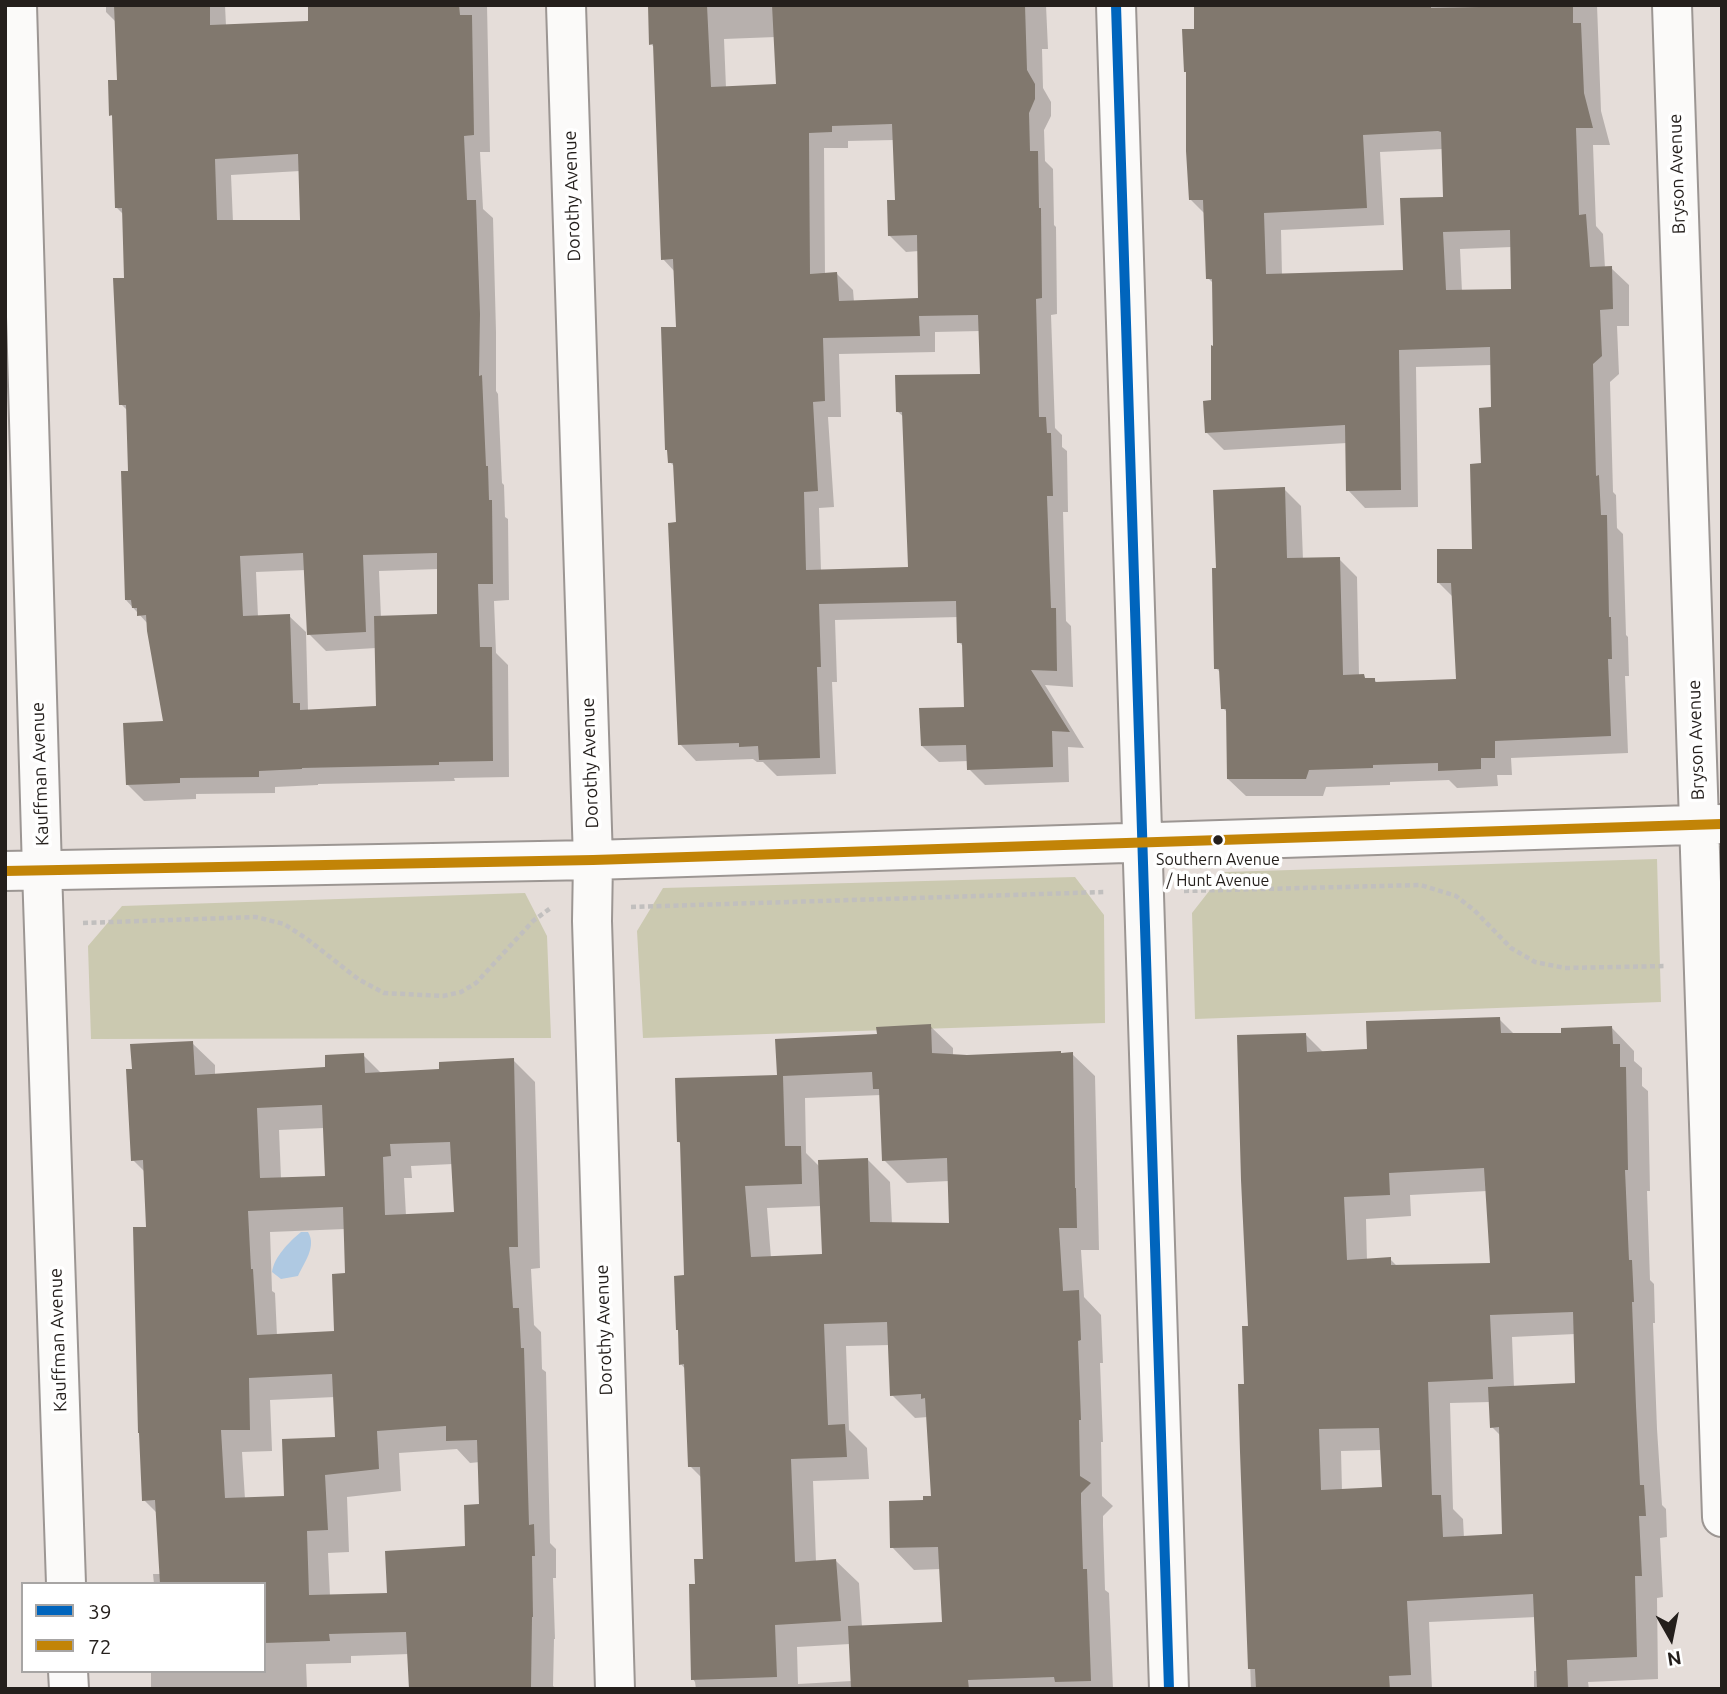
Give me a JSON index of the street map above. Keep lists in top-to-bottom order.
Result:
{
  "streets": {
    "street": ["Bryson Avenue", "Dorothy Avenue", "Kauffman Avenue"]
  },
  "places": ["Southern Avenue / Hunt Avenue"],
  "lines": ["transit line 39", "transit line 72"],
  "legend": ["39", "72"],
  "north": "bottom"
}
